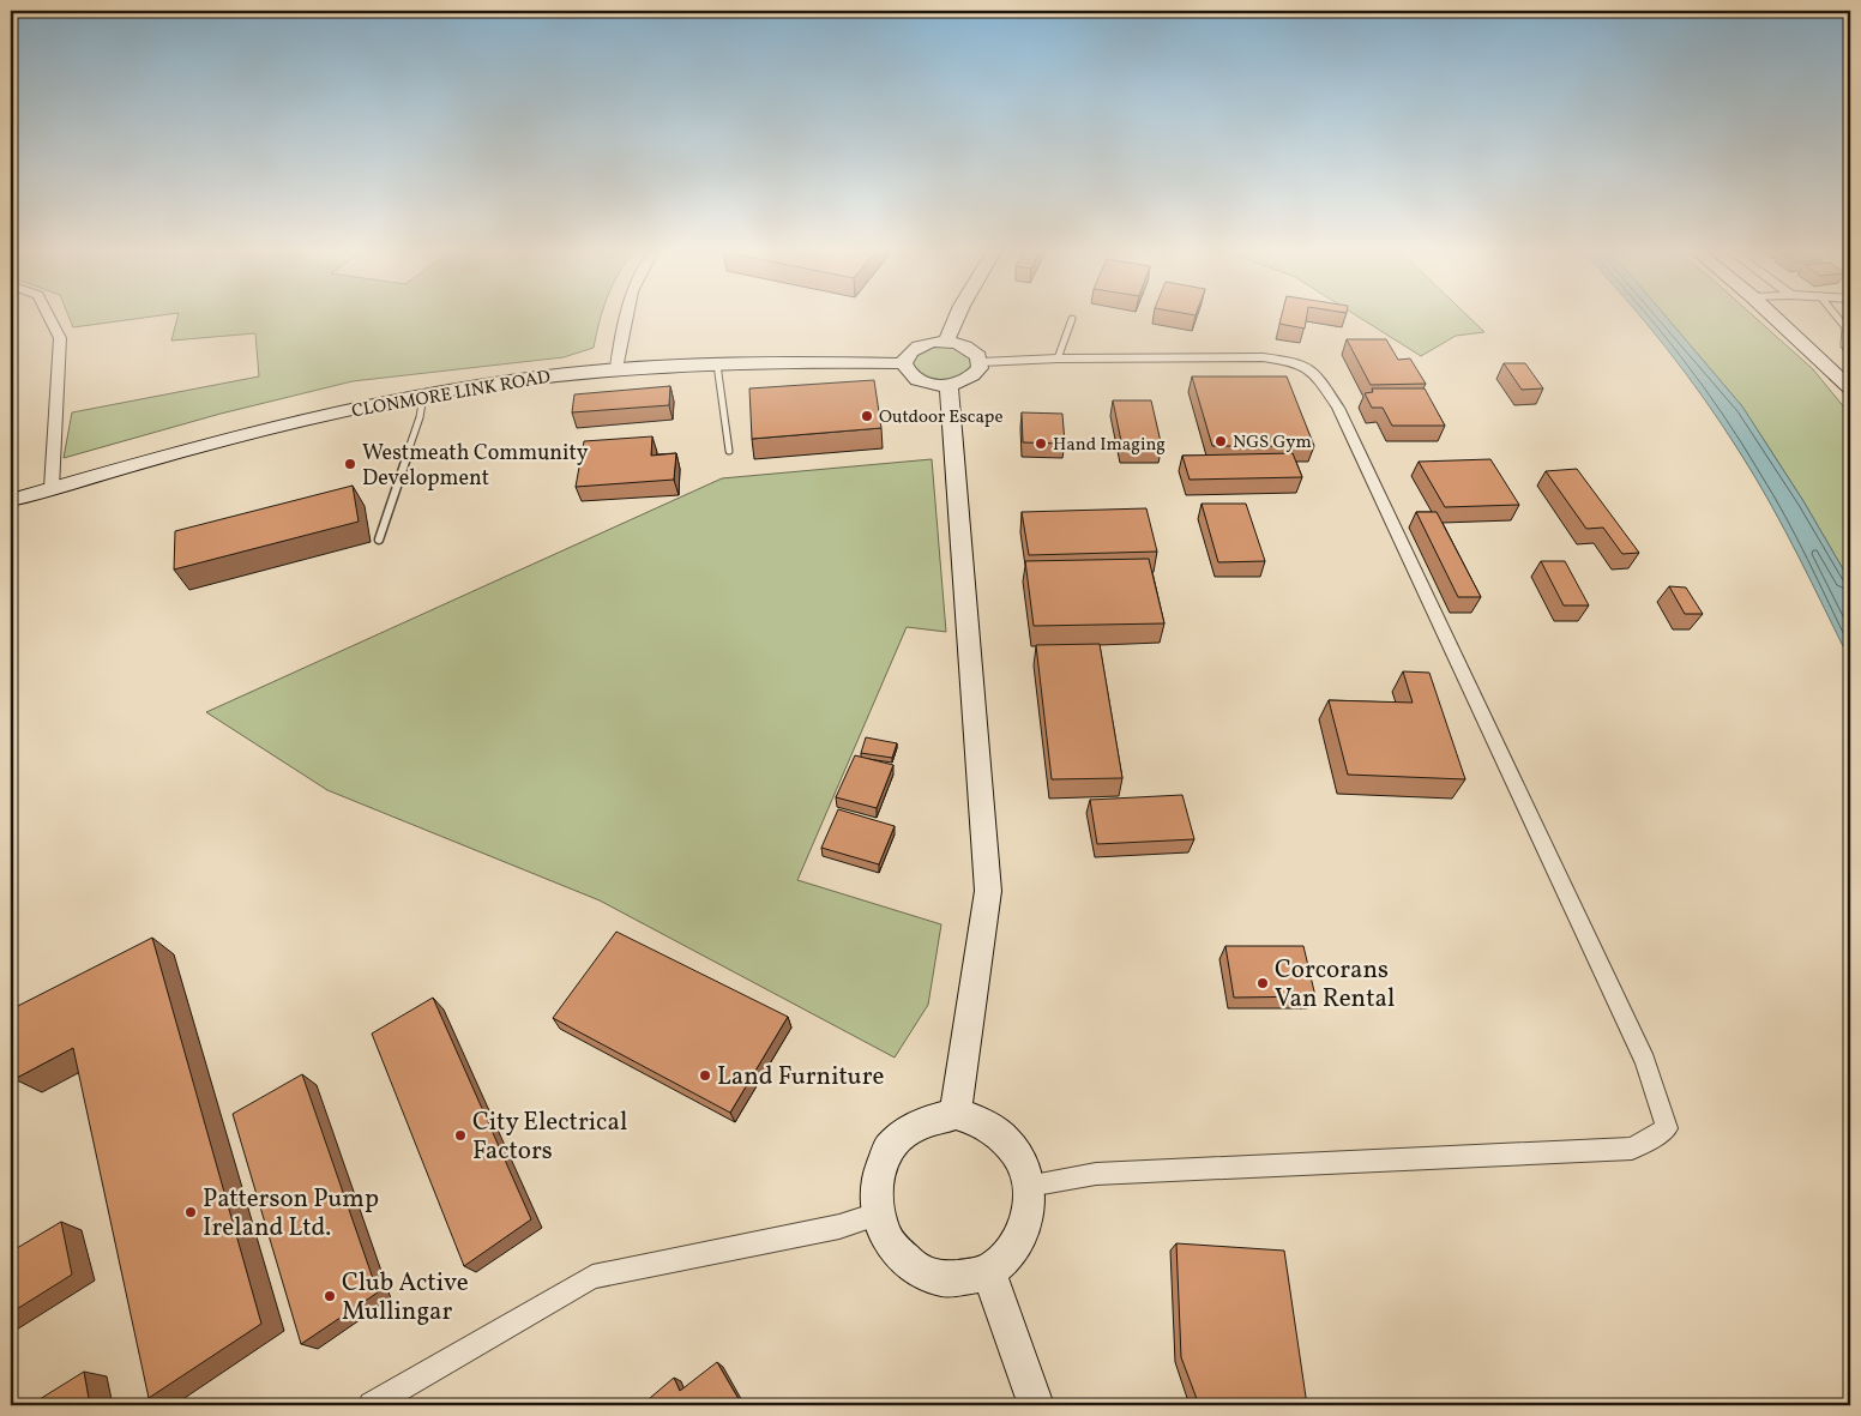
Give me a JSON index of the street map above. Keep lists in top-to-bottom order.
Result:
{
  "streets": {
    "main road": ["CLONMORE LINK ROAD"]
  },
  "places": [
    "Outdoor Escape",
    "NGS Gym",
    "Hand Imaging",
    "Westmeath Community Development",
    "Corcorans Van Rental",
    "Land Furniture",
    "City Electrical Factors",
    "Patterson Pump Ireland Ltd.",
    "Club Active Mullingar"
  ]
}
